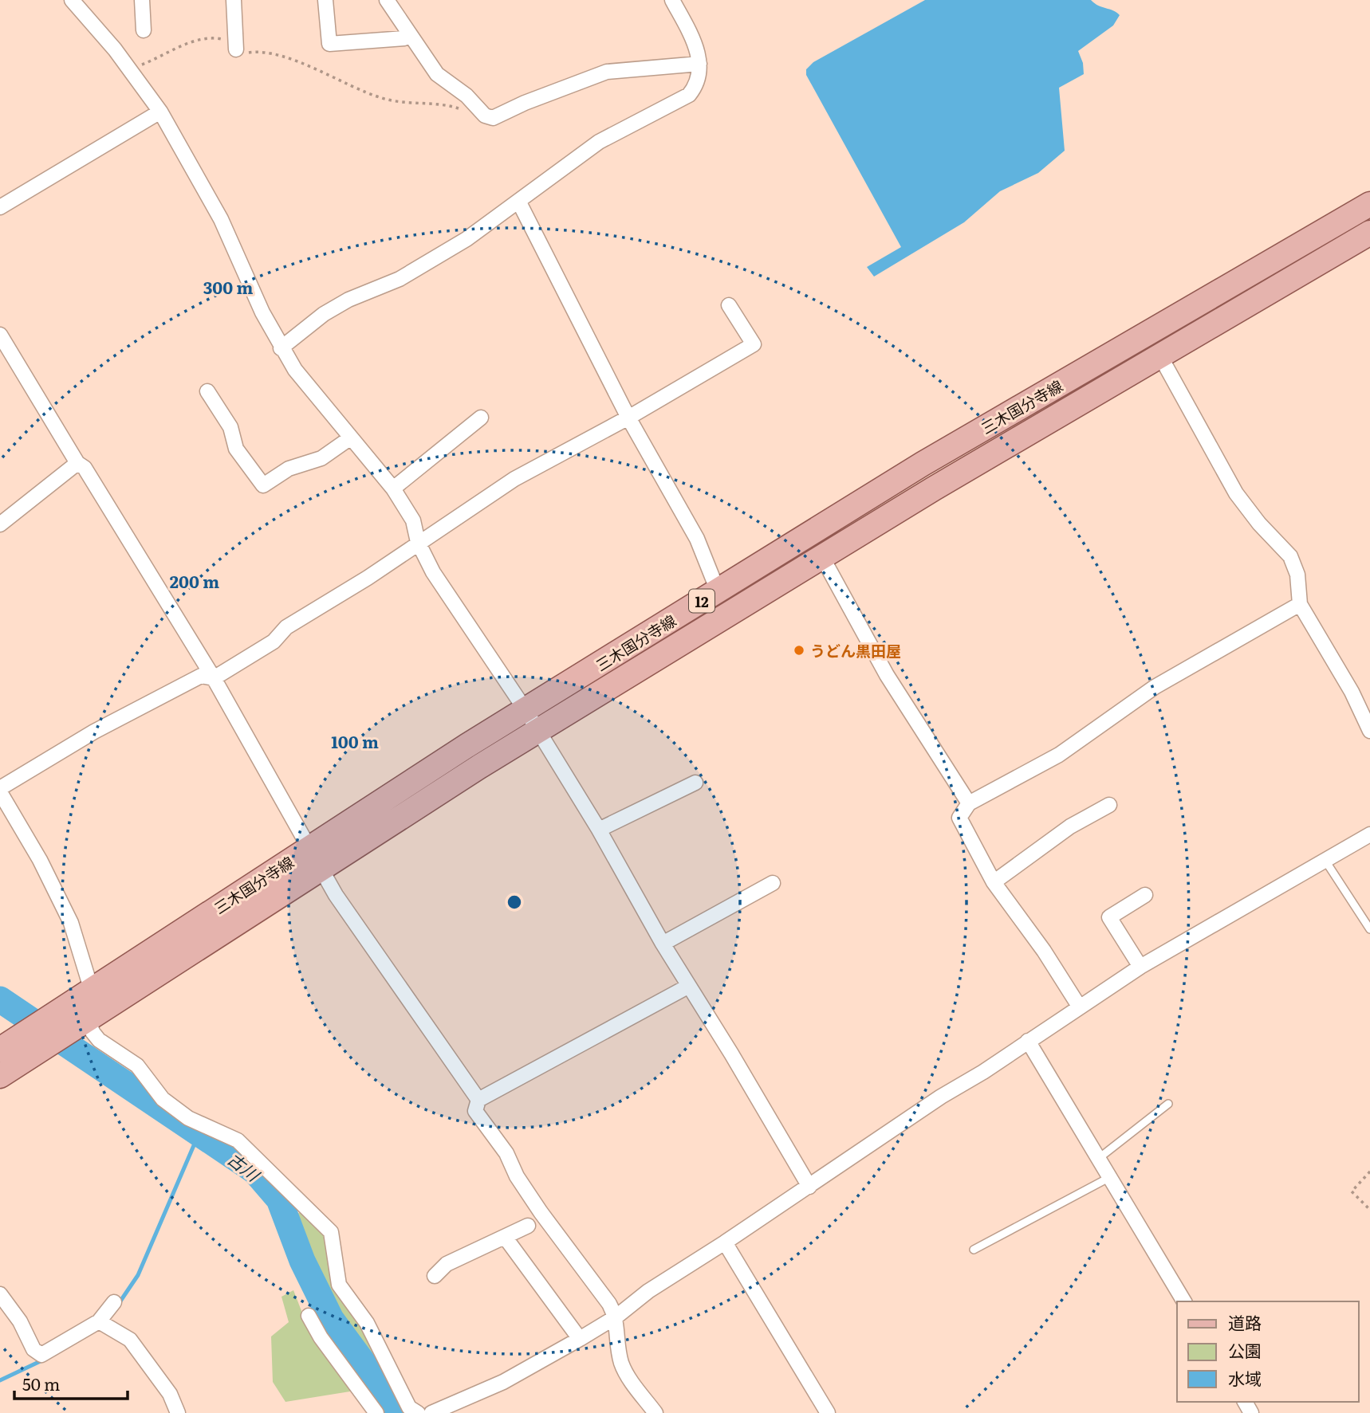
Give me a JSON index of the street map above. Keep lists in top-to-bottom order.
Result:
{
  "streets": {
    "main road": ["三木国分寺線", "12"]
  },
  "water": ["古川"],
  "places": ["うどん黒田屋"],
  "legend": ["道路", "公園", "水域"],
  "scale_bar": "50 m",
  "rings": ["300 m", "200 m", "100 m"]
}
